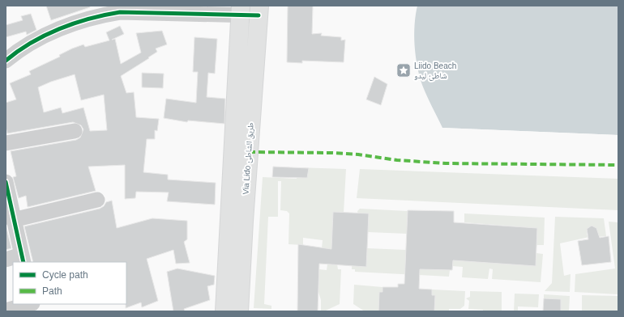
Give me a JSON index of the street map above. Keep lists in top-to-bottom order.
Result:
{
  "streets": {
    "main road": ["Via Lido طريق الشاطئ"]
  },
  "places": {
    "place": ["Liido Beach شاطئ ليدو"]
  },
  "legend": ["Cycle path", "Path"]
}
